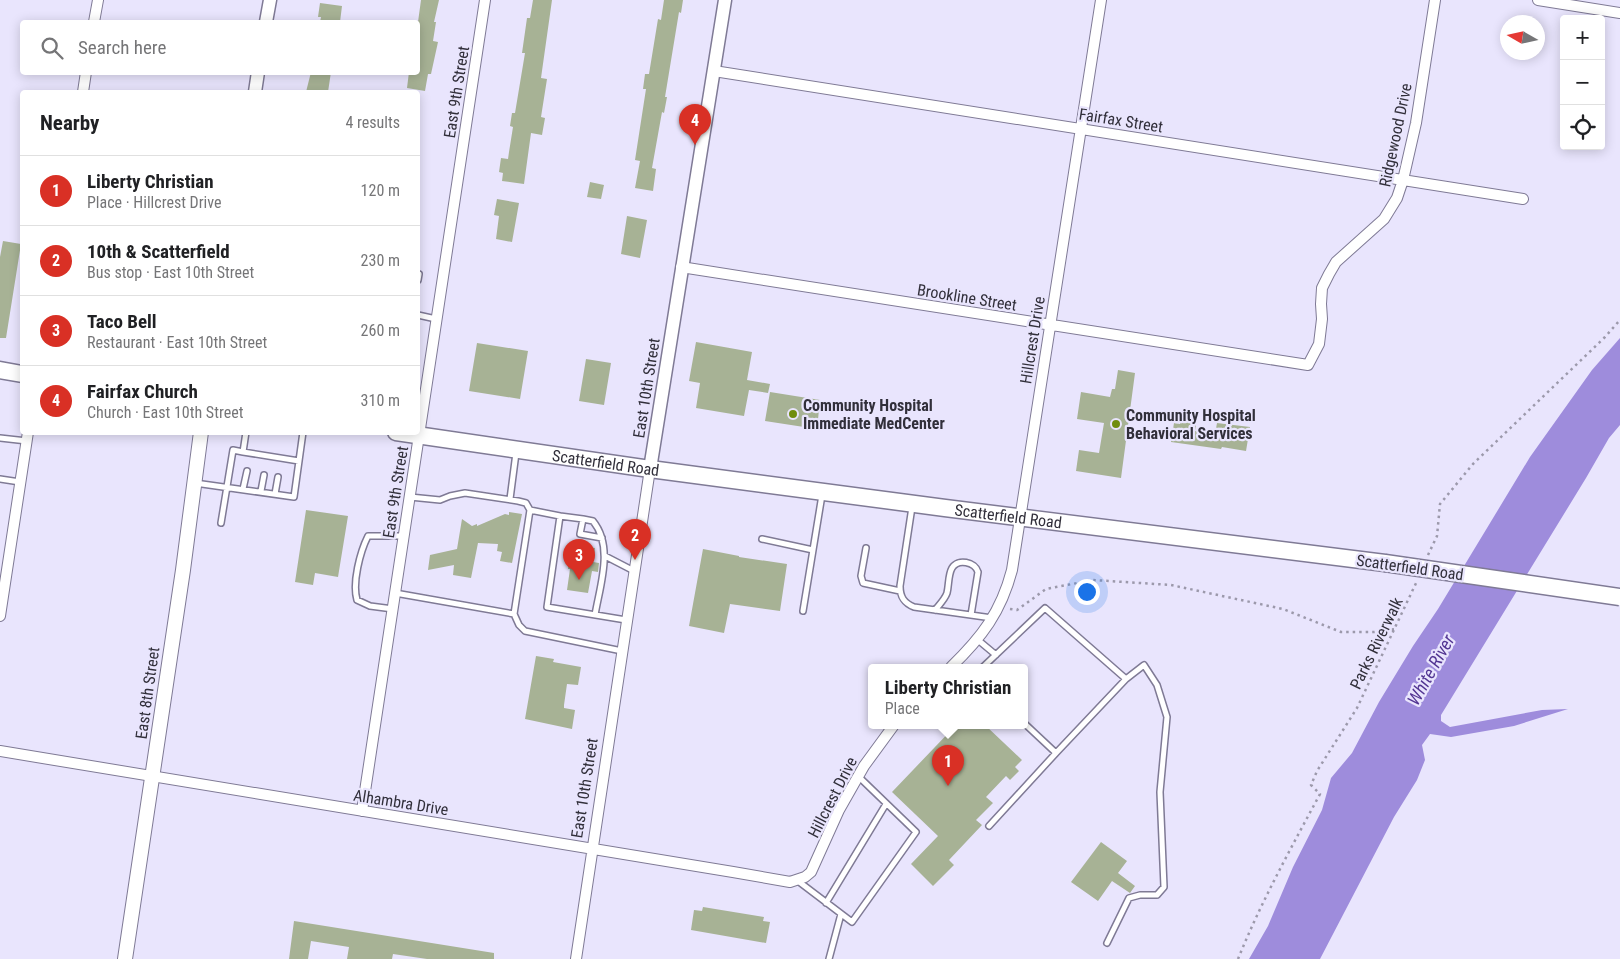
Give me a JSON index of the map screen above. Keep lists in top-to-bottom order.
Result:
{
  "streets": {
    "main road": ["Scatterfield Road", "East 8th Street"],
    "street": [
      "East 9th Street",
      "Fairfax Street",
      "Ridgewood Drive",
      "Brookline Street",
      "Hillcrest Drive",
      "East 10th Street",
      "Alhambra Drive"
    ],
    "path": ["Parks Riverwalk"]
  },
  "crossings": [
    ["East 9th Street", "Scatterfield Road"],
    ["East 9th Street", "Alhambra Drive"],
    ["Fairfax Street", "Ridgewood Drive"],
    ["Fairfax Street", "Hillcrest Drive"],
    ["Fairfax Street", "East 10th Street"],
    ["Ridgewood Drive", "Brookline Street"],
    ["Brookline Street", "Hillcrest Drive"],
    ["Brookline Street", "East 10th Street"],
    ["Hillcrest Drive", "Scatterfield Road"],
    ["Hillcrest Drive", "Alhambra Drive"],
    ["East 10th Street", "Scatterfield Road"],
    ["East 10th Street", "Alhambra Drive"],
    ["East 8th Street", "Alhambra Drive"]
  ],
  "water": ["White River"],
  "places": ["Community Hospital Immediate MedCenter", "Community Hospital Behavioral Services"],
  "north": "left",
  "page": {
    "map_buttons": ["+", "−"],
    "search": "Search here",
    "heading": ["Nearby", "4 results"],
    "pins": [
      "4",
      "2",
      "3",
      "1"
    ],
    "list": [
      {
        "mark": "1",
        "name": "Liberty Christian",
        "note": "Place · Hillcrest Drive",
        "value": "120 m"
      },
      {
        "mark": "2",
        "name": "10th & Scatterfield",
        "note": "Bus stop · East 10th Street",
        "value": "230 m"
      },
      {
        "mark": "3",
        "name": "Taco Bell",
        "note": "Restaurant · East 10th Street",
        "value": "260 m"
      },
      {
        "mark": "4",
        "name": "Fairfax Church",
        "note": "Church · East 10th Street",
        "value": "310 m"
      }
    ],
    "popup": ["Liberty Christian", "Place"]
  }
}
